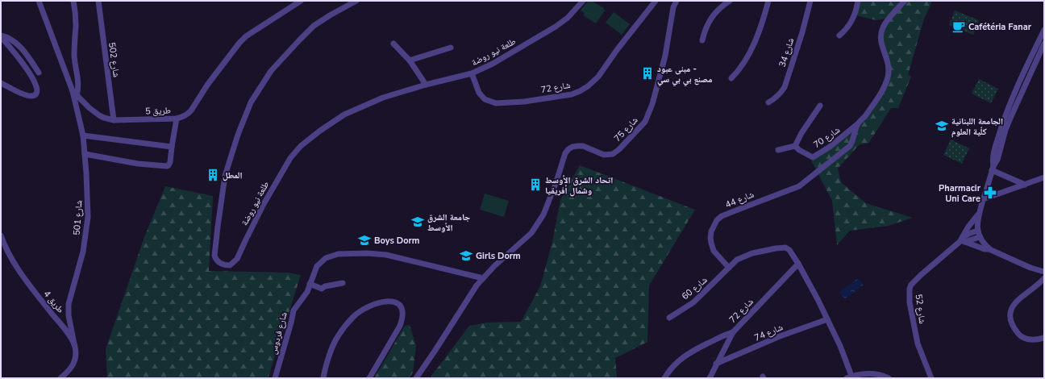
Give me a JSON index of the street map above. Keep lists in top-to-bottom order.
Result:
{
  "streets": {
    "street": [
      "طلعة نيو روضة",
      "شارع 34",
      "شارع 502",
      "شارع 72",
      "طريق 5",
      "شارع 75",
      "شارع 70",
      "شارع 44",
      "شارع 501",
      "شارع 60",
      "طريق 4",
      "شارع 52",
      "شارع 74",
      "شارع فردوس"
    ]
  },
  "crossings": [
    ["طلعة نيو روضة", "شارع 72"],
    ["شارع 502", "طريق 5"],
    ["شارع 72", "شارع 74"],
    ["طريق 5", "شارع 501"],
    ["شارع 75", "شارع فردوس"],
    ["شارع 70", "شارع 44"],
    ["شارع 44", "شارع 60"],
    ["شارع 501", "طريق 4"]
  ],
  "places": {
    "cafe": ["Cafétéria Fanar"],
    "building": ["مبنى عبود - مصنع بي بي سي", "المطل", "اتحاد الشرق الأوسط وشمال أفريقيا"],
    "school or university": [
      "الجامعة اللبنانية كلّية العلوم",
      "جامعة الشرق الأوسط",
      "Boys Dorm",
      "Girls Dorm"
    ],
    "pharmacy": ["Pharmacir Uni Care"]
  }
}
